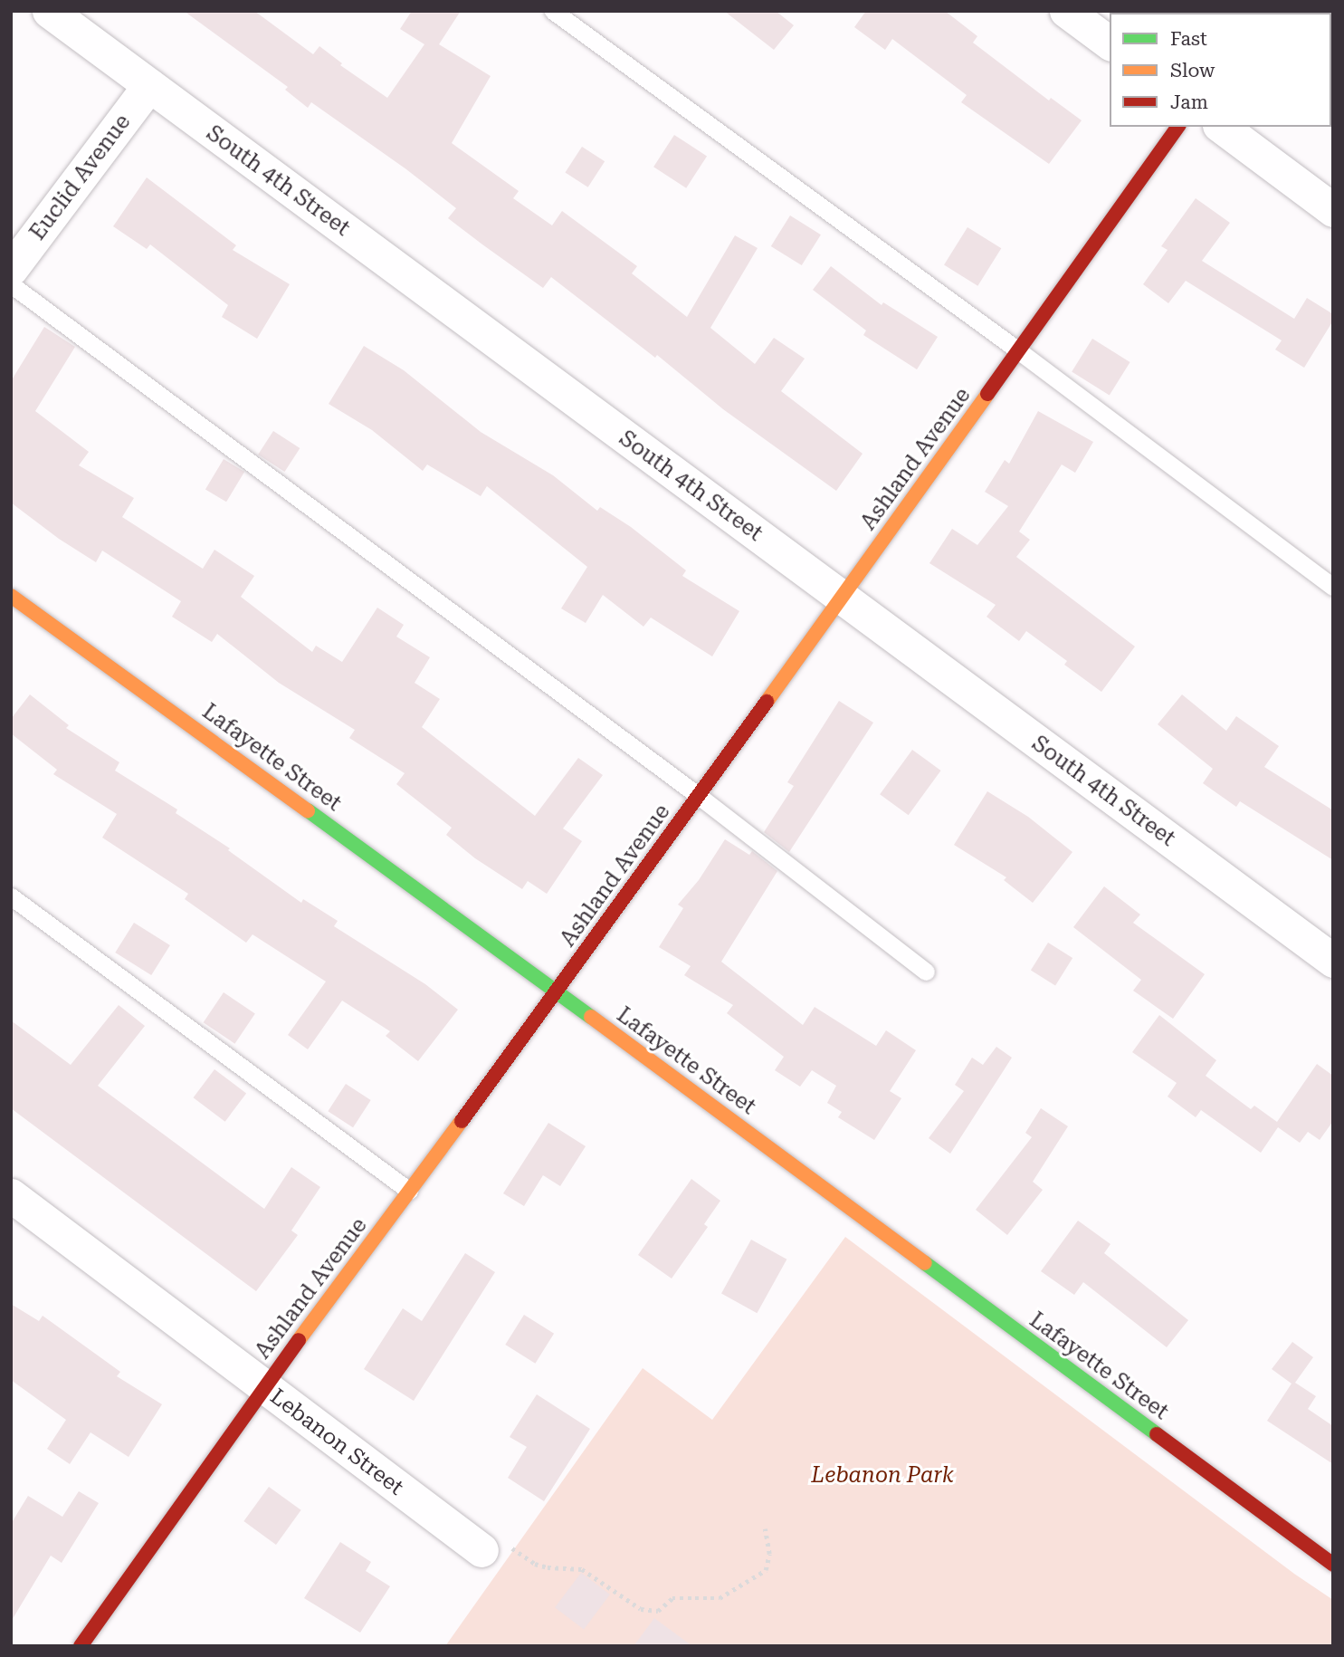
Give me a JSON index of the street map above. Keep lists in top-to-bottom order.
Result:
{
  "streets": {
    "street": [
      "Euclid Avenue",
      "South 4th Street",
      "Ashland Avenue",
      "Lafayette Street",
      "Lebanon Street"
    ]
  },
  "crossings": [
    ["Euclid Avenue", "South 4th Street"],
    ["South 4th Street", "Ashland Avenue"],
    ["Ashland Avenue", "Lafayette Street"],
    ["Ashland Avenue", "Lebanon Street"]
  ],
  "parks": ["Lebanon Park"],
  "legend": ["Fast", "Slow", "Jam"]
}
